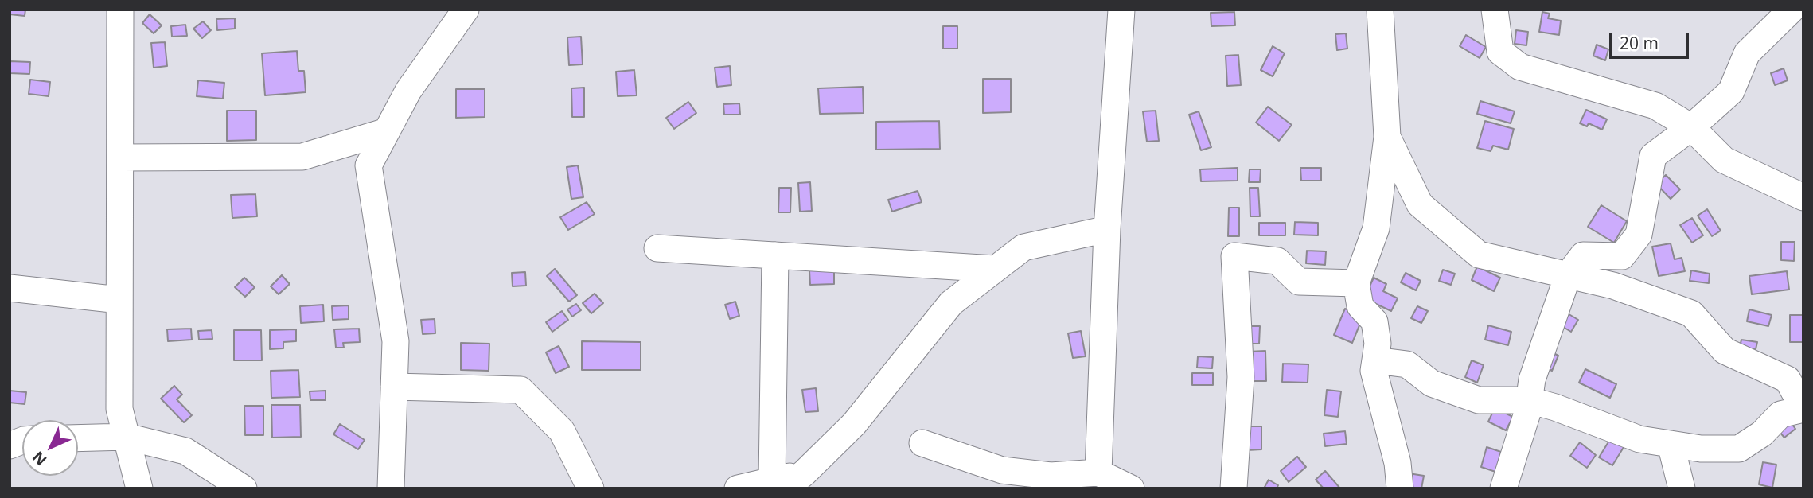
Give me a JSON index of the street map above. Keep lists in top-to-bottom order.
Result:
{
  "scale_bar": "20 m",
  "north": "bottom left"
}
